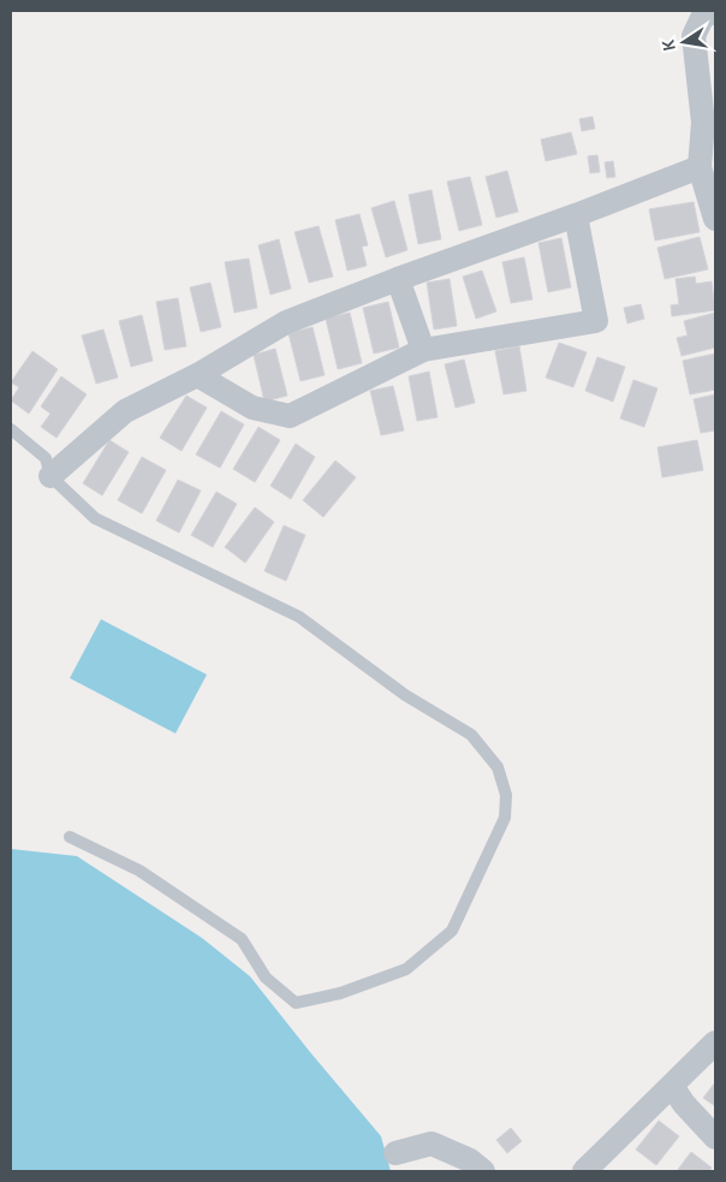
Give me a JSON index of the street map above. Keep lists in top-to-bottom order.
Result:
{
  "north": "left"
}
